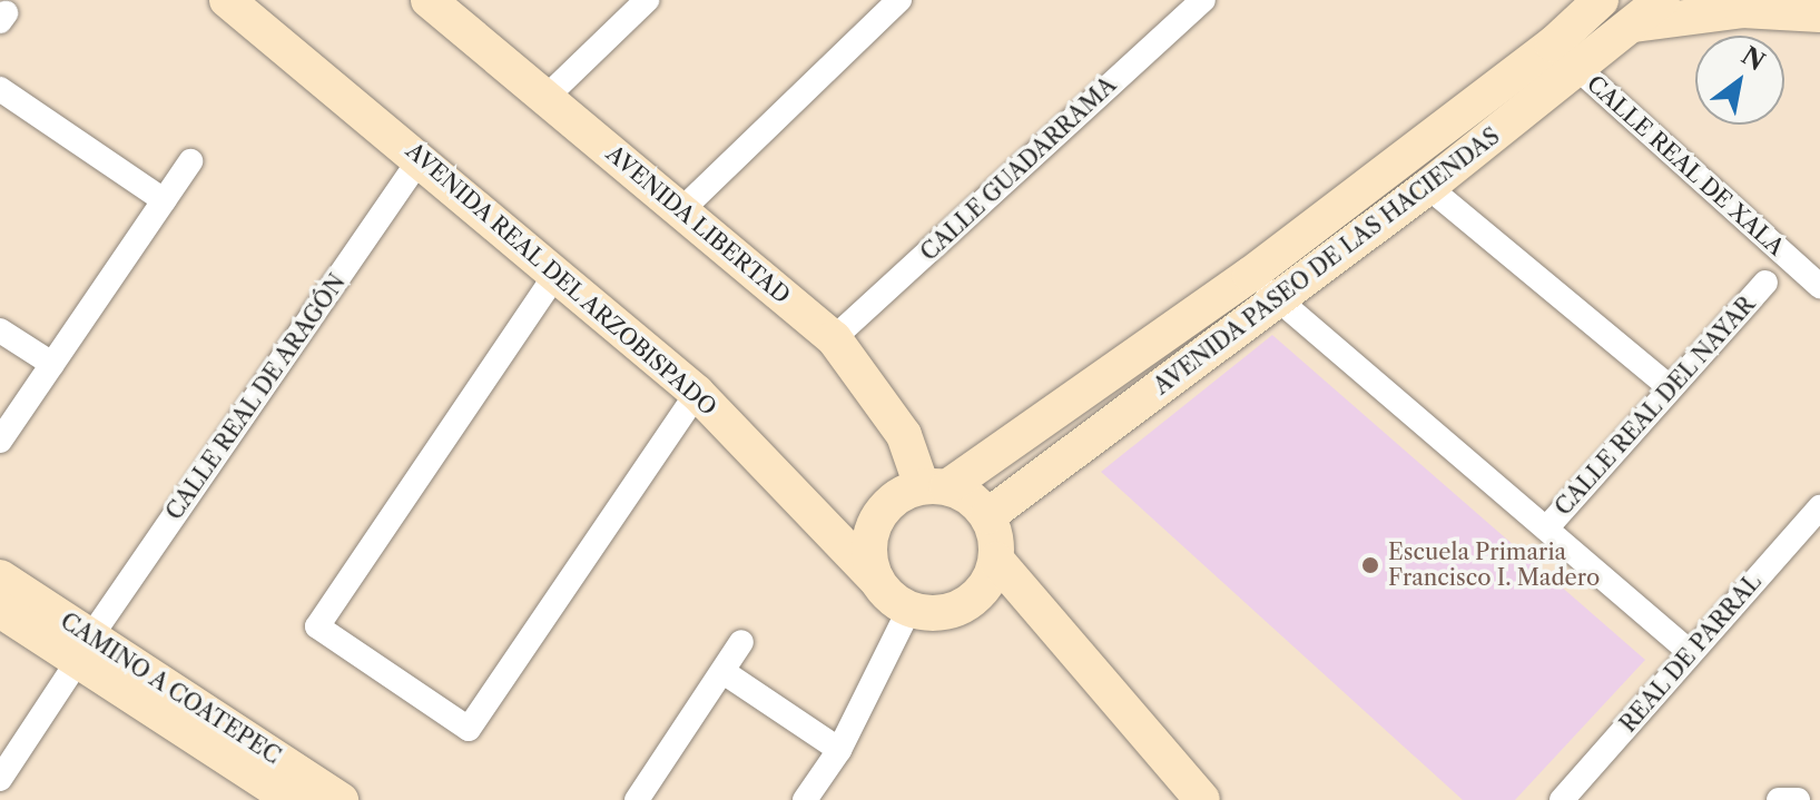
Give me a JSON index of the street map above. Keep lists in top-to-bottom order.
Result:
{
  "streets": {
    "main road": [
      "AVENIDA LIBERTAD",
      "AVENIDA PASEO DE LAS HACIENDAS",
      "AVENIDA REAL DEL ARZOBISPADO",
      "CAMINO A COATEPEC"
    ],
    "street": [
      "CALLE REAL DE XALA",
      "CALLE GUADARRAMA",
      "CALLE REAL DE ARAGÓN",
      "CALLE REAL DEL NAYAR",
      "REAL DE PARRAL"
    ]
  },
  "crossings": [
    ["CALLE REAL DE XALA", "AVENIDA PASEO DE LAS HACIENDAS"],
    ["CALLE GUADARRAMA", "AVENIDA LIBERTAD"],
    ["AVENIDA LIBERTAD", "AVENIDA PASEO DE LAS HACIENDAS"],
    ["AVENIDA LIBERTAD", "AVENIDA REAL DEL ARZOBISPADO"],
    ["AVENIDA PASEO DE LAS HACIENDAS", "AVENIDA REAL DEL ARZOBISPADO"],
    ["AVENIDA PASEO DE LAS HACIENDAS", "CALLE REAL DEL NAYAR"],
    ["AVENIDA REAL DEL ARZOBISPADO", "CALLE REAL DE ARAGÓN"],
    ["CALLE REAL DE ARAGÓN", "CAMINO A COATEPEC"]
  ],
  "places": ["Escuela Primaria Francisco I. Madero"],
  "north": "top right"
}
